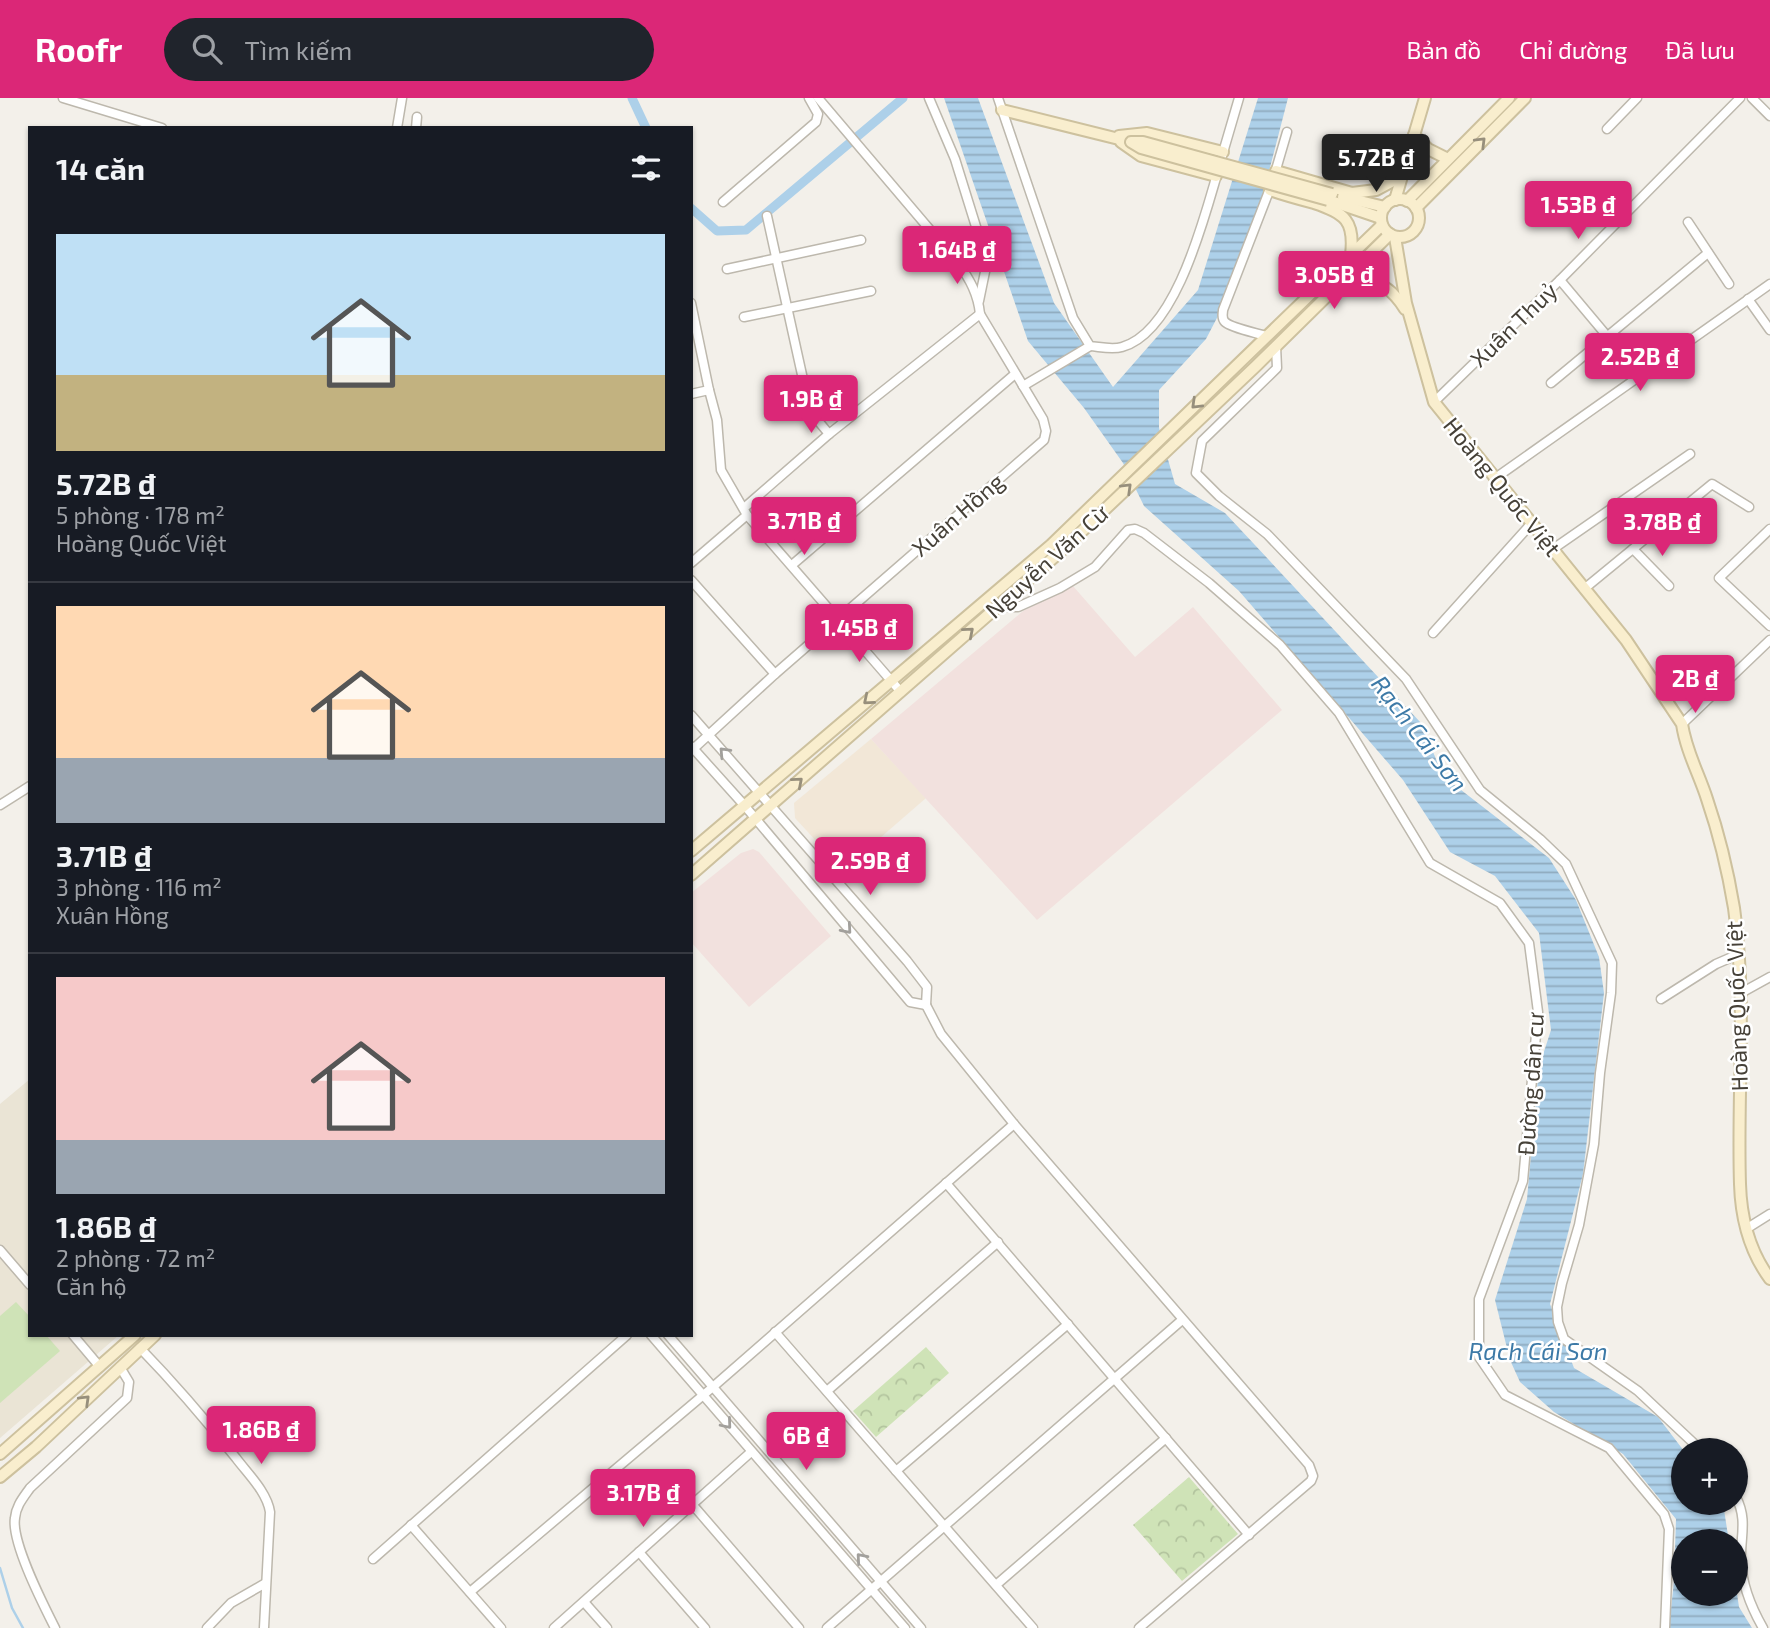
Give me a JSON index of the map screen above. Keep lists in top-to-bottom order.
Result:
{
  "streets": {
    "main road": ["Hoàng Quốc Việt", "Nguyễn Văn Cừ"],
    "street": ["Xuân Thuỷ", "Xuân Hồng", "Đường dân cư"]
  },
  "crossings": [
    ["Xuân Thuỷ", "Hoàng Quốc Việt"],
    ["Hoàng Quốc Việt", "Nguyễn Văn Cừ"],
    ["Nguyễn Văn Cừ", "Đường dân cư"]
  ],
  "water": ["Rạch Cái Sơn"],
  "page": {
    "header": "Roofr",
    "search": "Tìm kiếm",
    "nav": ["Bản đồ", "Chỉ đường", "Đã lưu"],
    "heading": "14 căn",
    "price": [
      "5.72B ₫",
      "1.53B ₫",
      "1.64B ₫",
      "3.05B ₫",
      "2.52B ₫",
      "1.9B ₫",
      "3.71B ₫",
      "3.78B ₫",
      "1.45B ₫",
      "2B ₫",
      "2.59B ₫",
      "1.86B ₫",
      "6B ₫",
      "3.17B ₫"
    ],
    "list": [
      {
        "name": "5.72B ₫",
        "note": "5 phòng · 178 m² · Hoàng Quốc Việt"
      },
      {
        "name": "3.71B ₫",
        "note": "3 phòng · 116 m² · Xuân Hồng"
      },
      {
        "name": "1.86B ₫",
        "note": "2 phòng · 72 m² · Căn hộ"
      }
    ],
    "map_buttons": ["+", "−"]
  }
}
